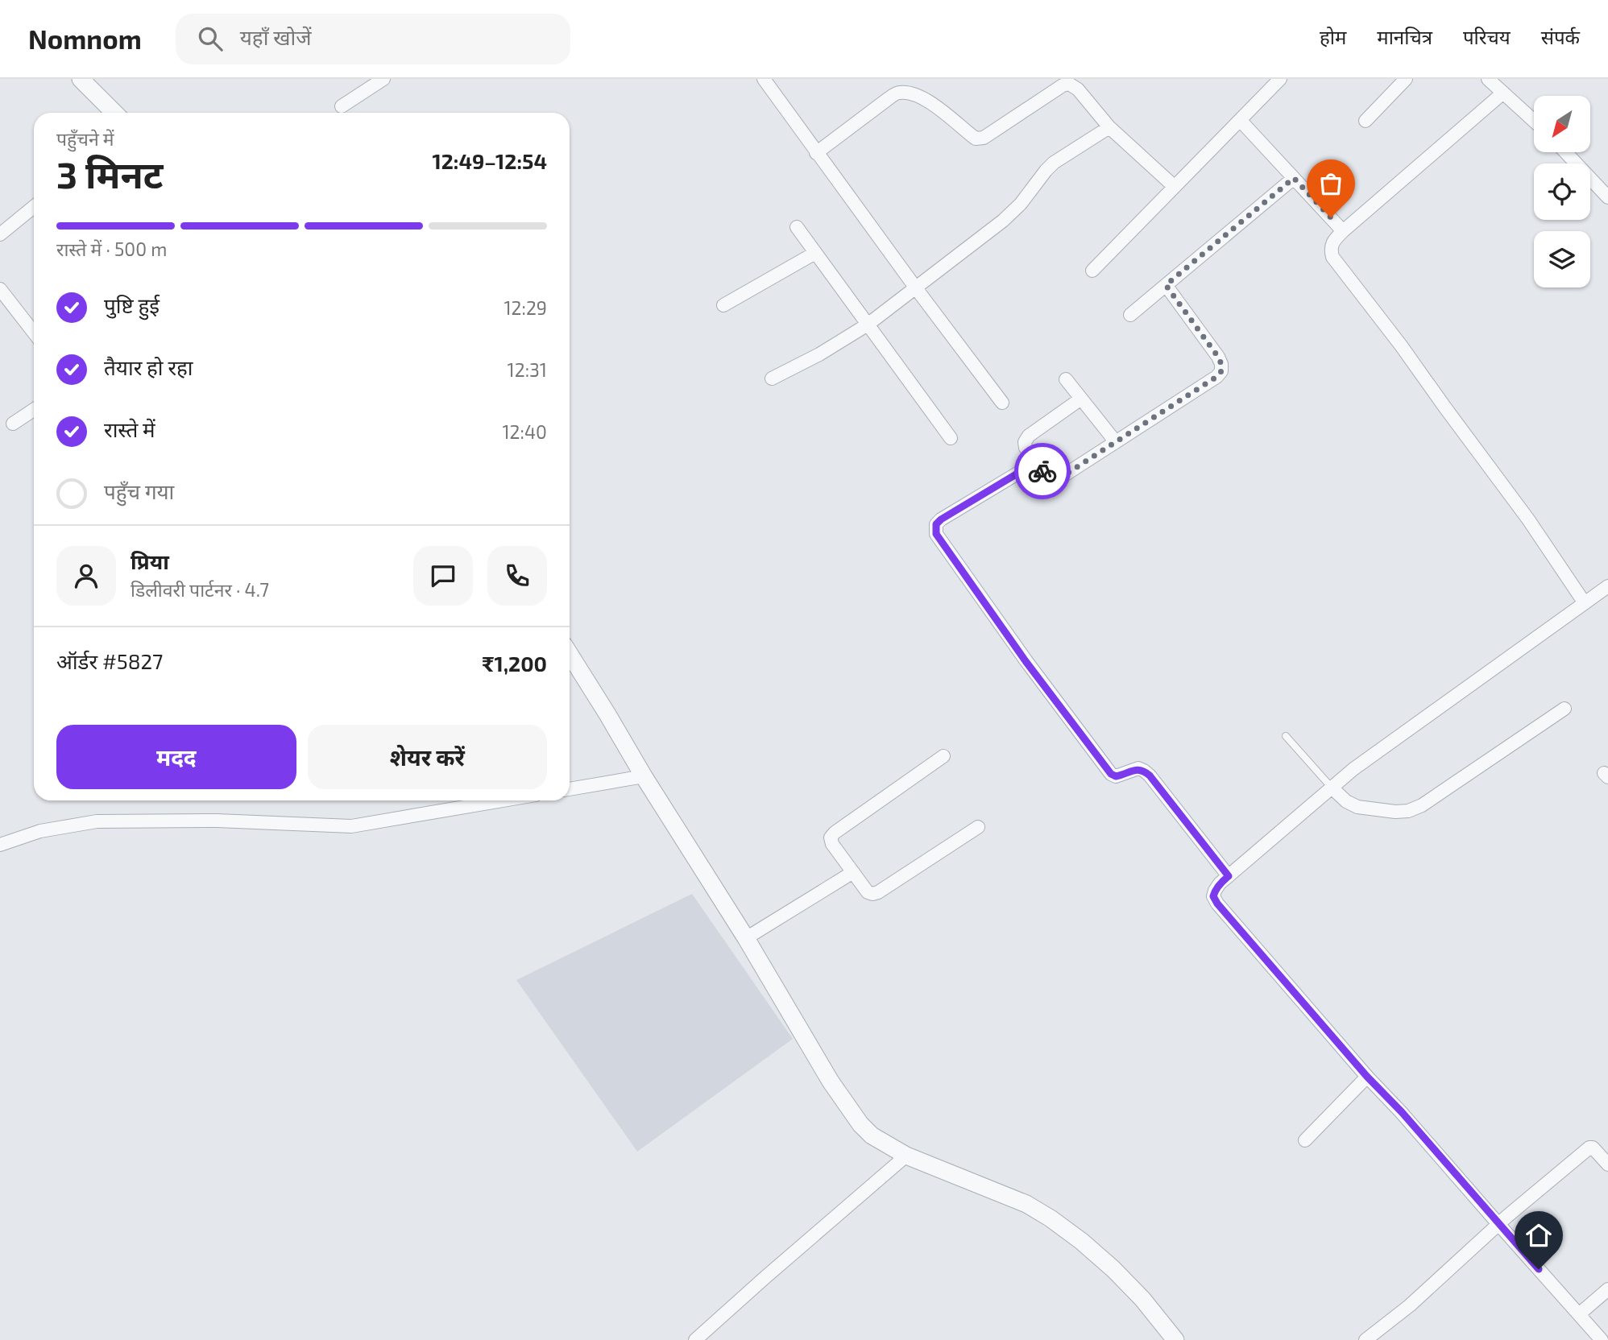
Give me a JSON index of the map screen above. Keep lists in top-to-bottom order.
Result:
{
  "north": "bottom left",
  "page": {
    "header": "Nomnom",
    "search": "यहाँ खोजें",
    "nav": [
      "होम",
      "मानचित्र",
      "परिचय",
      "संपर्क"
    ],
    "heading": ["3 मिनट", "पहुँचने में", "12:49–12:54"],
    "panel": [
      "प्रिया",
      "डिलीवरी पार्टनर · 4.7",
      "ऑर्डर #5827",
      "₹1,200"
    ],
    "bar": "रास्ते में · 500 m",
    "list": [
      ["पुष्टि हुई", "12:29"],
      ["तैयार हो रहा", "12:31"],
      ["रास्ते में", "12:40"],
      "पहुँच गया"
    ],
    "buttons": ["मदद", "शेयर करें"]
  }
}
